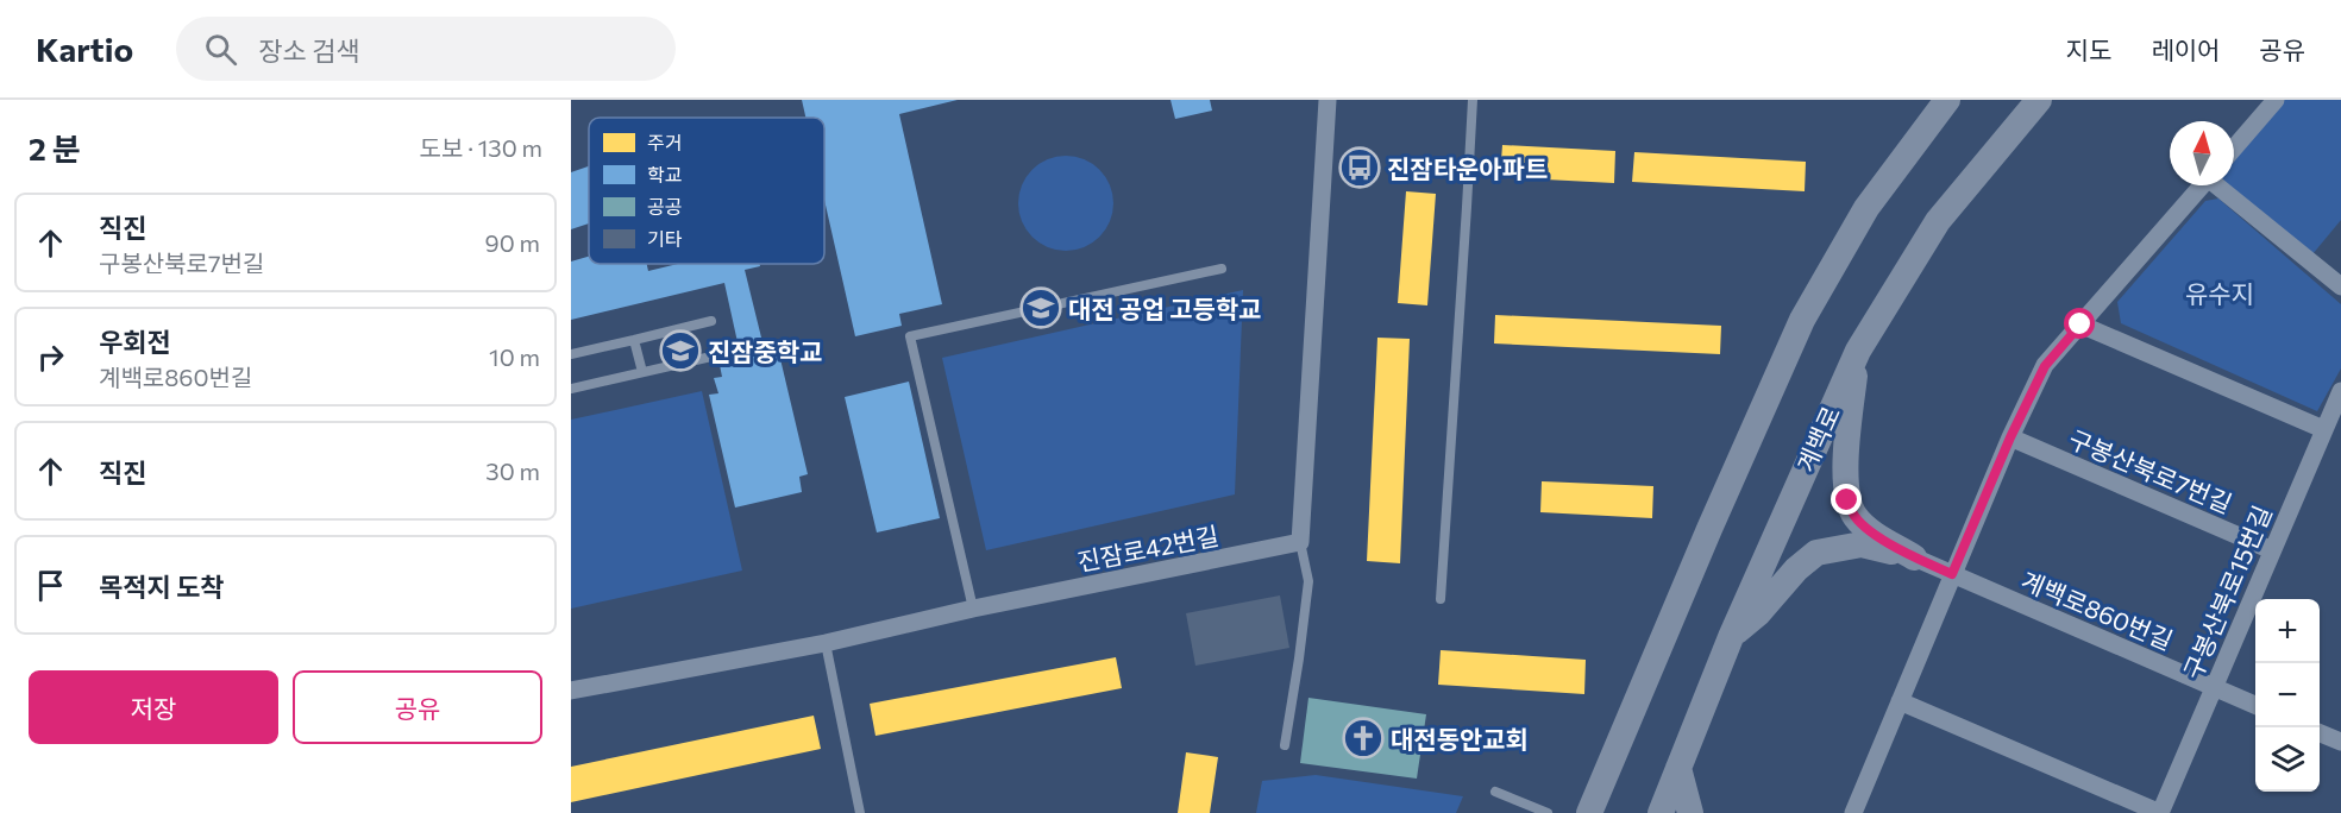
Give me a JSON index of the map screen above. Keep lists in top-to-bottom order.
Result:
{
  "streets": {
    "main road": ["계백로"],
    "street": [
      "구봉산북로7번길",
      "진잠로42번길",
      "구봉산북로15번길",
      "계백로860번길"
    ]
  },
  "crossings": [
    ["구봉산북로7번길", "구봉산북로15번길"],
    ["구봉산북로15번길", "계백로860번길"]
  ],
  "parks": ["유수지"],
  "places": {
    "bus stop": ["진잠타운아파트"],
    "school or university": ["대전 공업 고등학교", "진잠중학교"],
    "church": ["대전동안교회"]
  },
  "legend": [
    "주거",
    "학교",
    "공공",
    "기타"
  ],
  "north": "top",
  "page": {
    "header": "Kartio",
    "search": "장소 검색",
    "nav": ["지도", "레이어", "공유"],
    "heading": ["2 분", "도보 · 130 m"],
    "list": [
      ["직진", "구봉산북로7번길", "90 m"],
      ["우회전", "계백로860번길", "10 m"],
      ["직진", "30 m"],
      "목적지 도착"
    ],
    "map_buttons": ["+", "−"],
    "buttons": ["저장", "공유"]
  }
}
